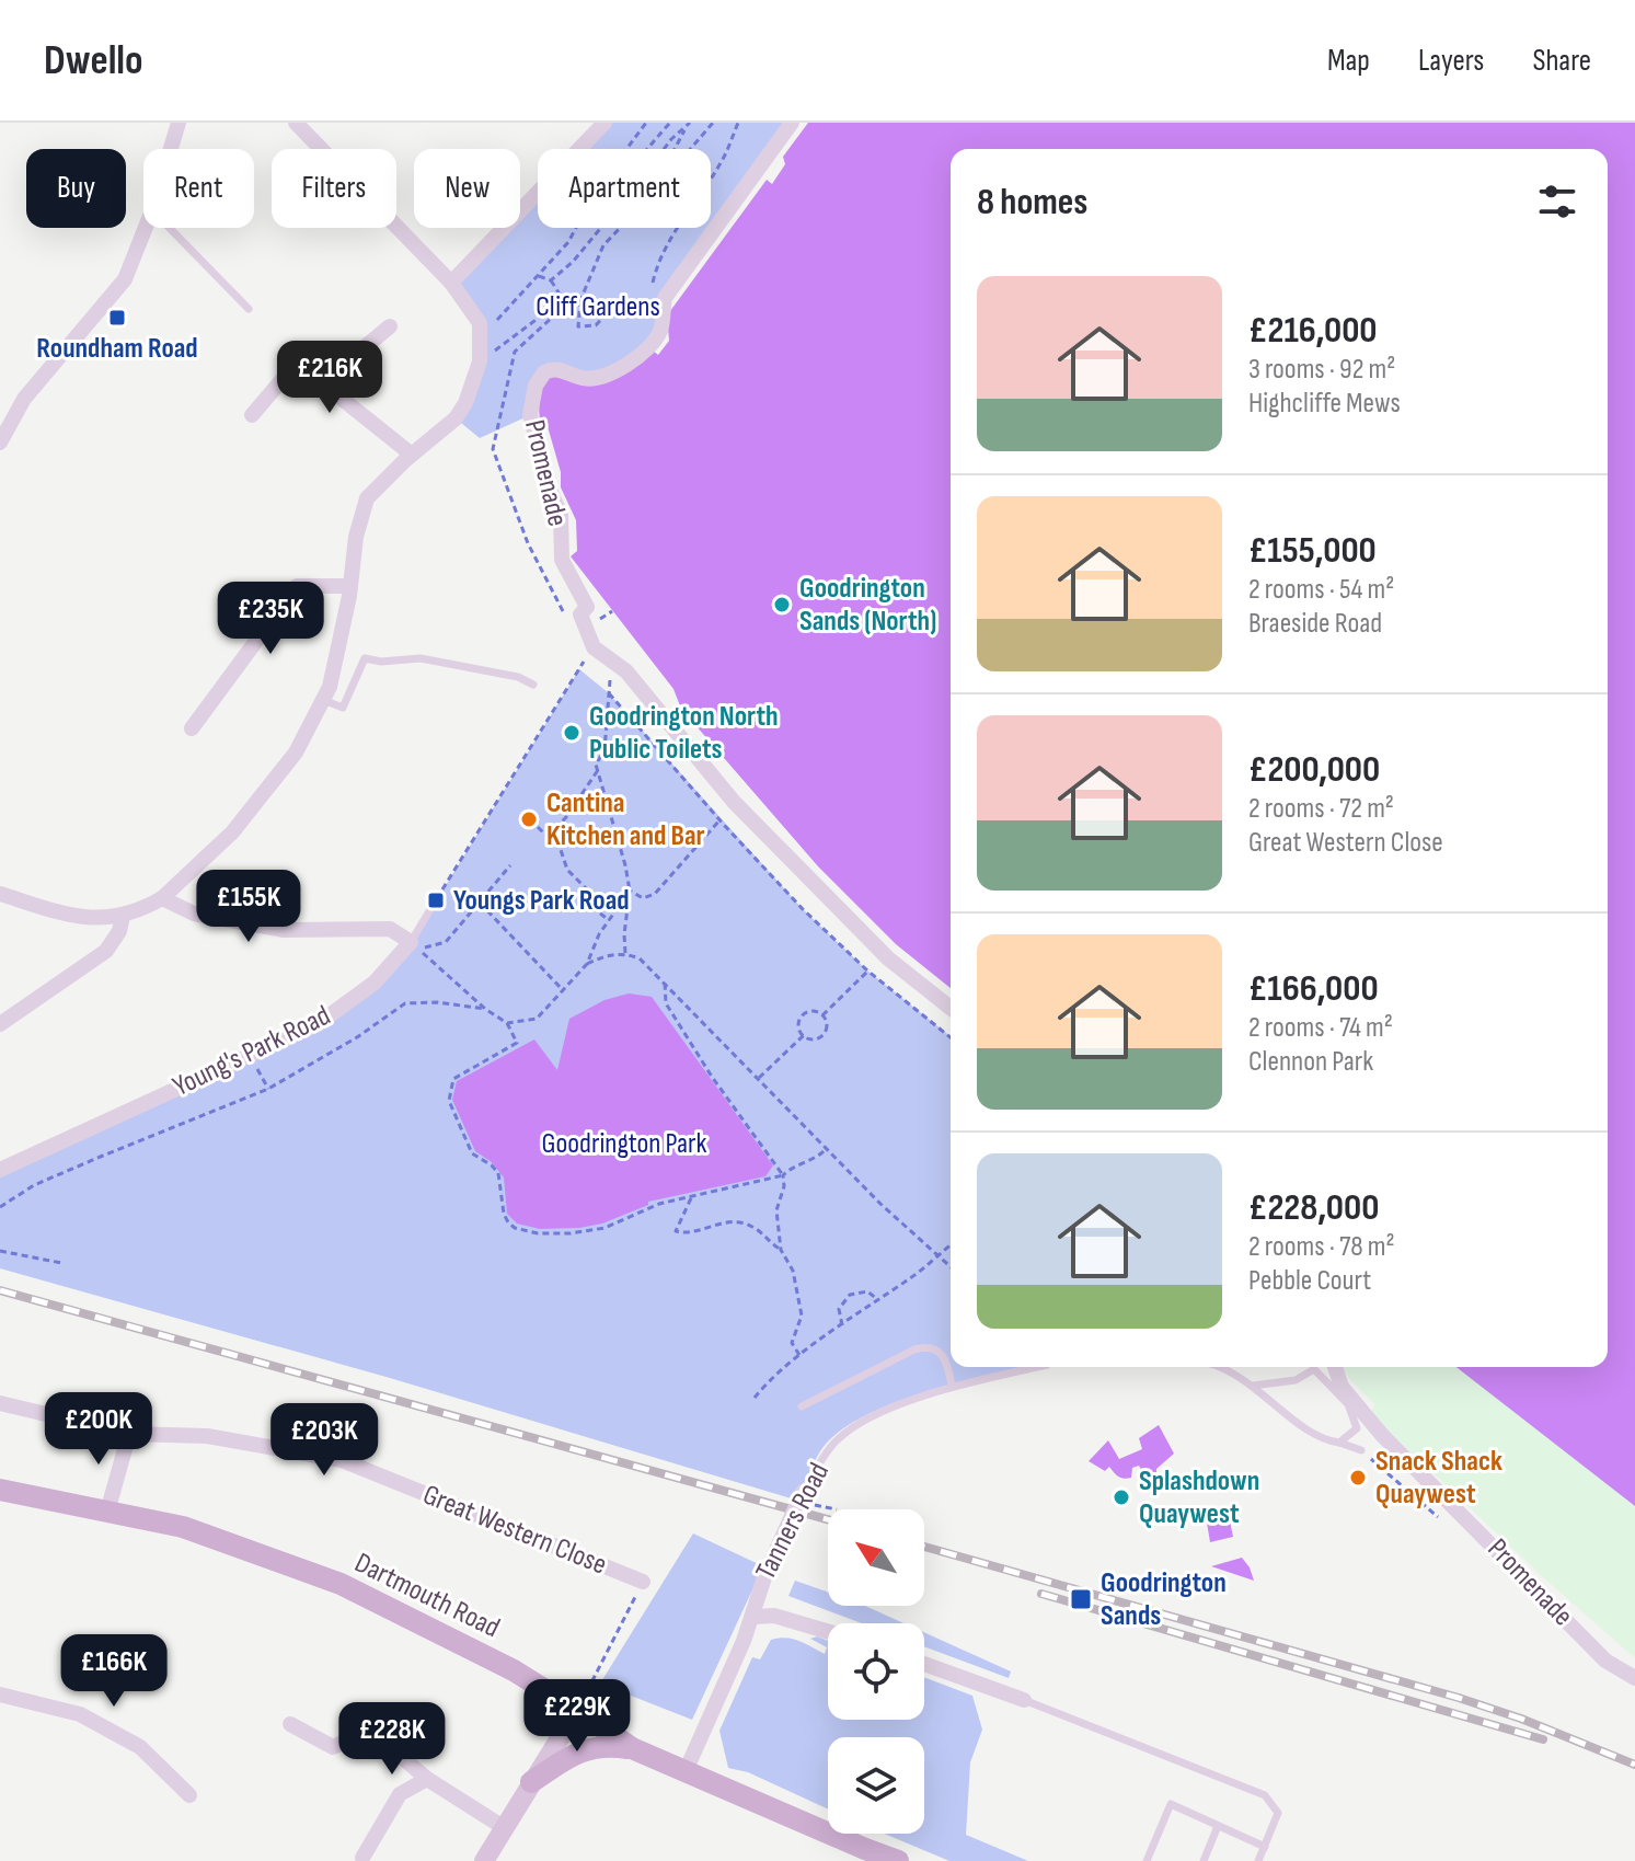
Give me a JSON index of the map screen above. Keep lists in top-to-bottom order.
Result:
{
  "streets": {
    "main road": ["Dartmouth Road"],
    "street": [
      "Promenade",
      "Young's Park Road",
      "Tanners Road",
      "Great Western Close"
    ]
  },
  "crossings": [
    ["Tanners Road", "Dartmouth Road"]
  ],
  "parks": ["Cliff Gardens", "Goodrington Park"],
  "places": {
    "transit": ["Roundham Road", "Youngs Park Road", "Goodrington Sands"],
    "other": [
      "Goodrington Sands (North)",
      "Goodrington North Public Toilets",
      "Cantina Kitchen and Bar",
      "Snack Shack Quaywest",
      "Splashdown Quaywest"
    ]
  },
  "north": "top left",
  "page": {
    "header": "Dwello",
    "nav": ["Map", "Layers", "Share"],
    "chip": [
      "Buy",
      "Rent",
      "Filters",
      "New",
      "Apartment"
    ],
    "heading": "8 homes",
    "list": [
      {
        "name": "£216,000",
        "note": "3 rooms · 92 m² · Highcliffe Mews"
      },
      {
        "name": "£155,000",
        "note": "2 rooms · 54 m² · Braeside Road"
      },
      {
        "name": "£200,000",
        "note": "2 rooms · 72 m² · Great Western Close"
      },
      {
        "name": "£166,000",
        "note": "2 rooms · 74 m² · Clennon Park"
      },
      {
        "name": "£228,000",
        "note": "2 rooms · 78 m² · Pebble Court"
      }
    ],
    "price": [
      "£216K",
      "£235K",
      "£155K",
      "£200K",
      "£203K",
      "£166K",
      "£229K",
      "£228K"
    ]
  }
}
